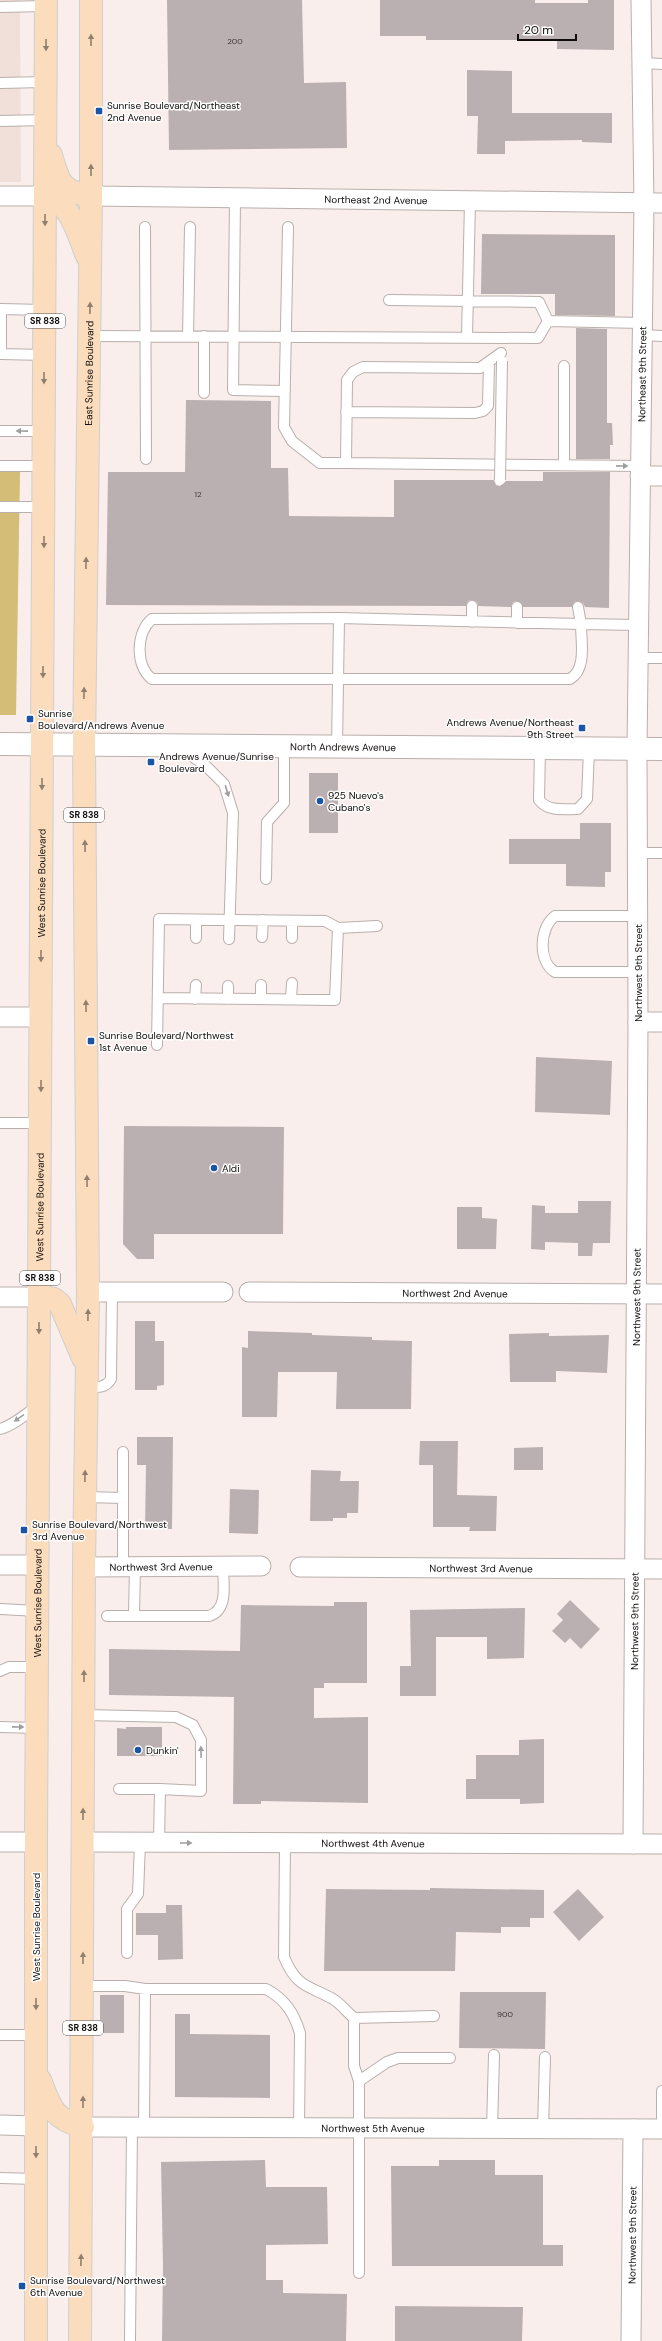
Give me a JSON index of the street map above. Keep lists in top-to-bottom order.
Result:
{
  "streets": {
    "main road": [
      "SR 838",
      "East Sunrise Boulevard",
      "North Andrews Avenue",
      "West Sunrise Boulevard"
    ],
    "street": [
      "Northeast 2nd Avenue",
      "Northeast 9th Street",
      "Northwest 9th Street",
      "Northwest 2nd Avenue",
      "Northwest 3rd Avenue",
      "Northwest 4th Avenue",
      "Northwest 5th Avenue"
    ]
  },
  "crossings": [
    ["Northeast 2nd Avenue", "East Sunrise Boulevard"],
    ["Northeast 2nd Avenue", "Northeast 9th Street"],
    ["SR 838", "East Sunrise Boulevard"],
    ["SR 838", "North Andrews Avenue"],
    ["SR 838", "West Sunrise Boulevard"],
    ["SR 838", "Northwest 3rd Avenue"],
    ["SR 838", "Northwest 4th Avenue"],
    ["SR 838", "Northwest 5th Avenue"],
    ["East Sunrise Boulevard", "North Andrews Avenue"],
    ["Northeast 9th Street", "North Andrews Avenue"],
    ["Northeast 9th Street", "Northwest 9th Street"],
    ["North Andrews Avenue", "West Sunrise Boulevard"],
    ["North Andrews Avenue", "Northwest 9th Street"],
    ["Northwest 9th Street", "Northwest 2nd Avenue"],
    ["Northwest 9th Street", "Northwest 3rd Avenue"],
    ["Northwest 9th Street", "Northwest 4th Avenue"],
    ["Northwest 9th Street", "Northwest 5th Avenue"]
  ],
  "places": {
    "transit": [
      "Sunrise Boulevard/Northeast 2nd Avenue",
      "Sunrise Boulevard/Andrews Avenue",
      "Andrews Avenue/Northeast 9th Street",
      "Andrews Avenue/Sunrise Boulevard",
      "Sunrise Boulevard/Northwest 1st Avenue",
      "Sunrise Boulevard/Northwest 3rd Avenue",
      "Sunrise Boulevard/Northwest 6th Avenue"
    ],
    "other": ["925 Nuevo's Cubano's", "Aldi", "Dunkin'"]
  },
  "house_numbers": ["200", "12", "900"],
  "scale_bar": "20 m"
}
